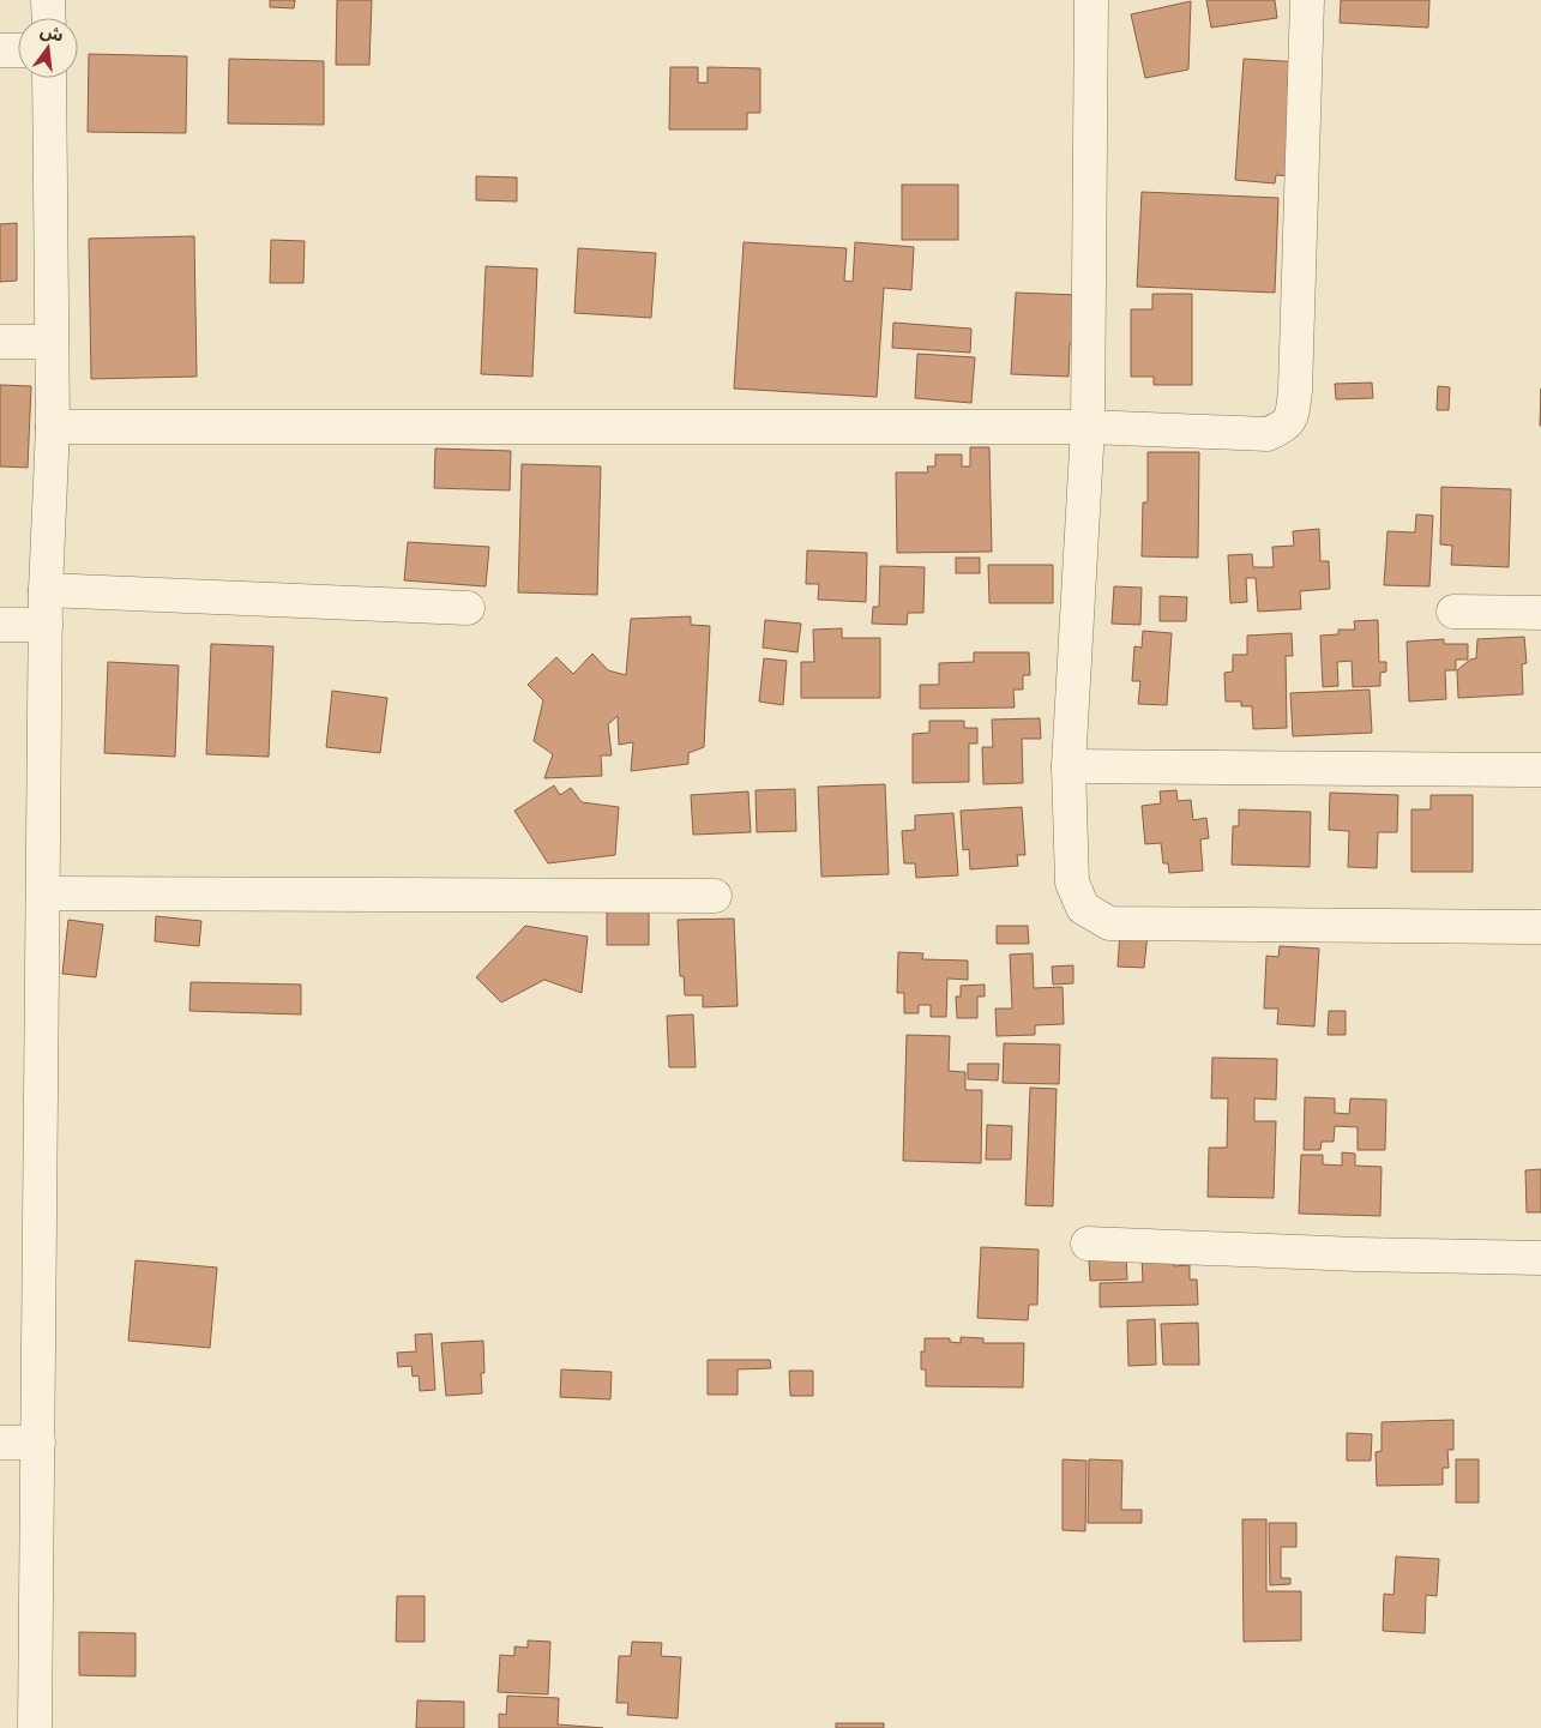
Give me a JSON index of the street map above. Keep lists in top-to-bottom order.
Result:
{
  "north": "top"
}
